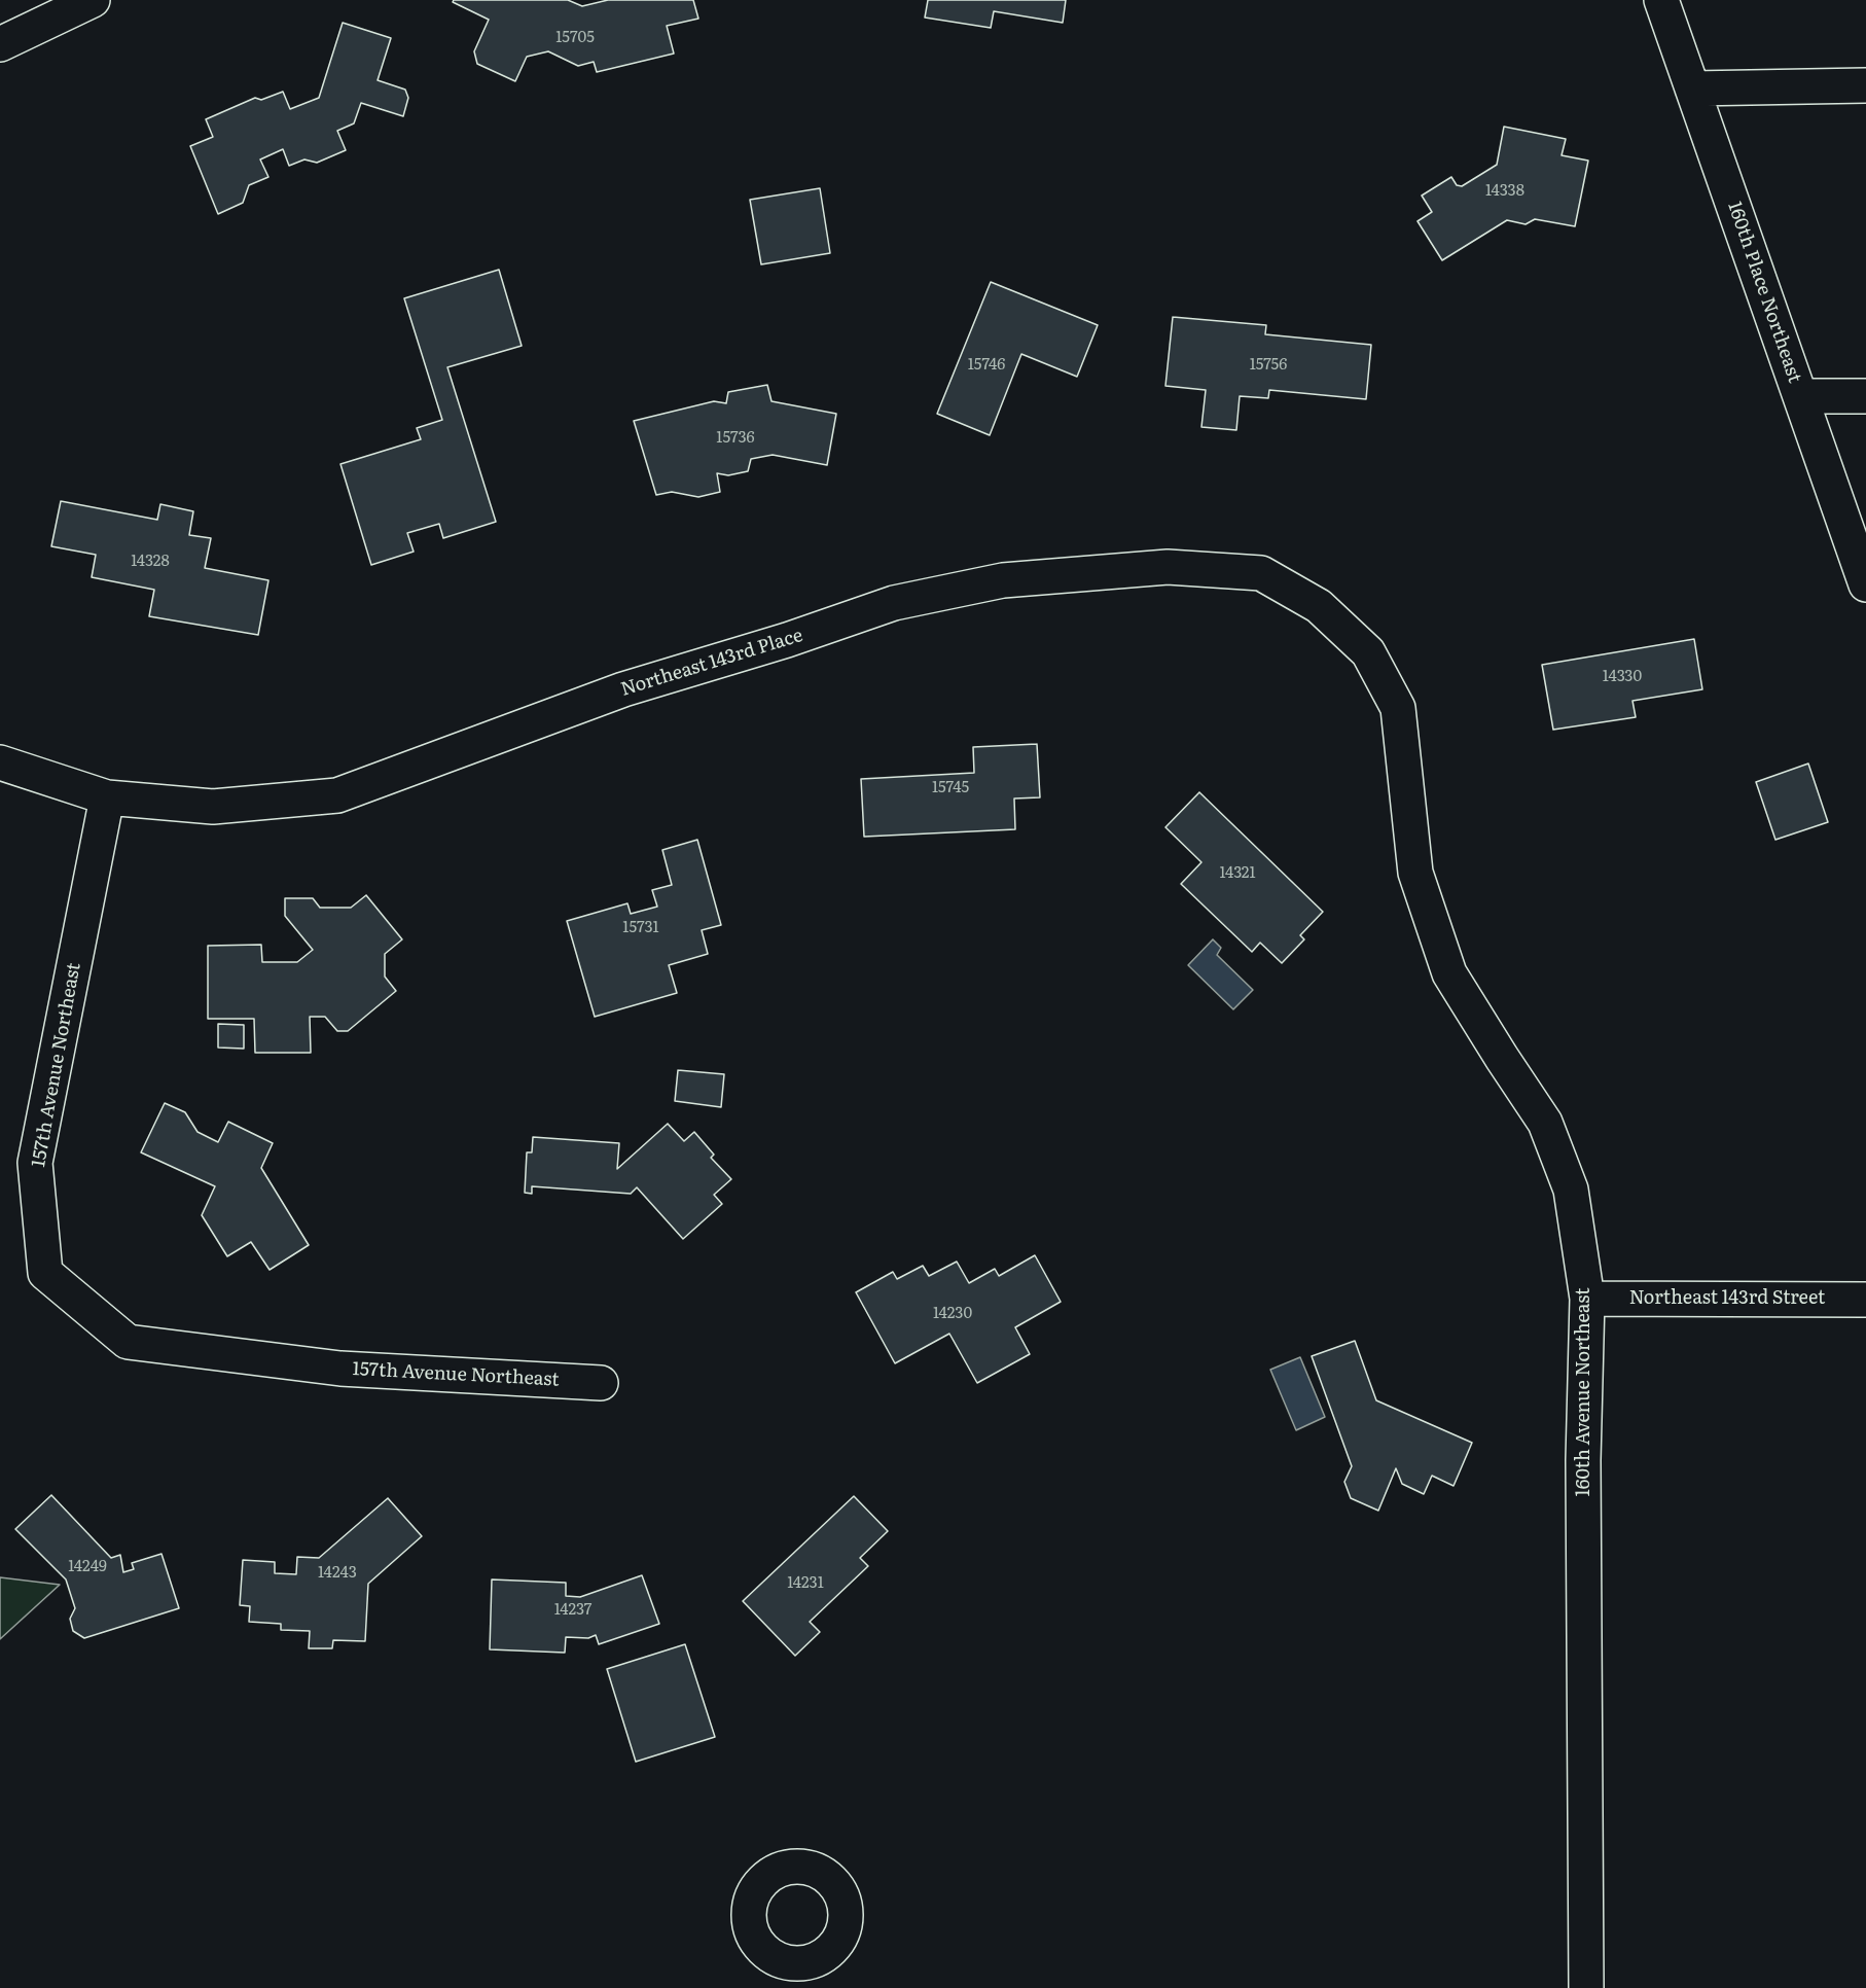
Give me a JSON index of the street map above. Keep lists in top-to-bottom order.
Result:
{
  "streets": {
    "street": [
      "160th Place Northeast",
      "Northeast 143rd Place",
      "157th Avenue Northeast",
      "Northeast 143rd Street",
      "160th Avenue Northeast"
    ]
  },
  "crossings": [
    ["Northeast 143rd Place", "157th Avenue Northeast"],
    ["Northeast 143rd Place", "160th Avenue Northeast"],
    ["Northeast 143rd Street", "160th Avenue Northeast"]
  ],
  "house_numbers": [
    "15705",
    "14338",
    "15746",
    "15756",
    "15736",
    "14328",
    "14330",
    "15745",
    "14321",
    "15731",
    "14230",
    "14249",
    "14243",
    "14231",
    "14237"
  ]
}
